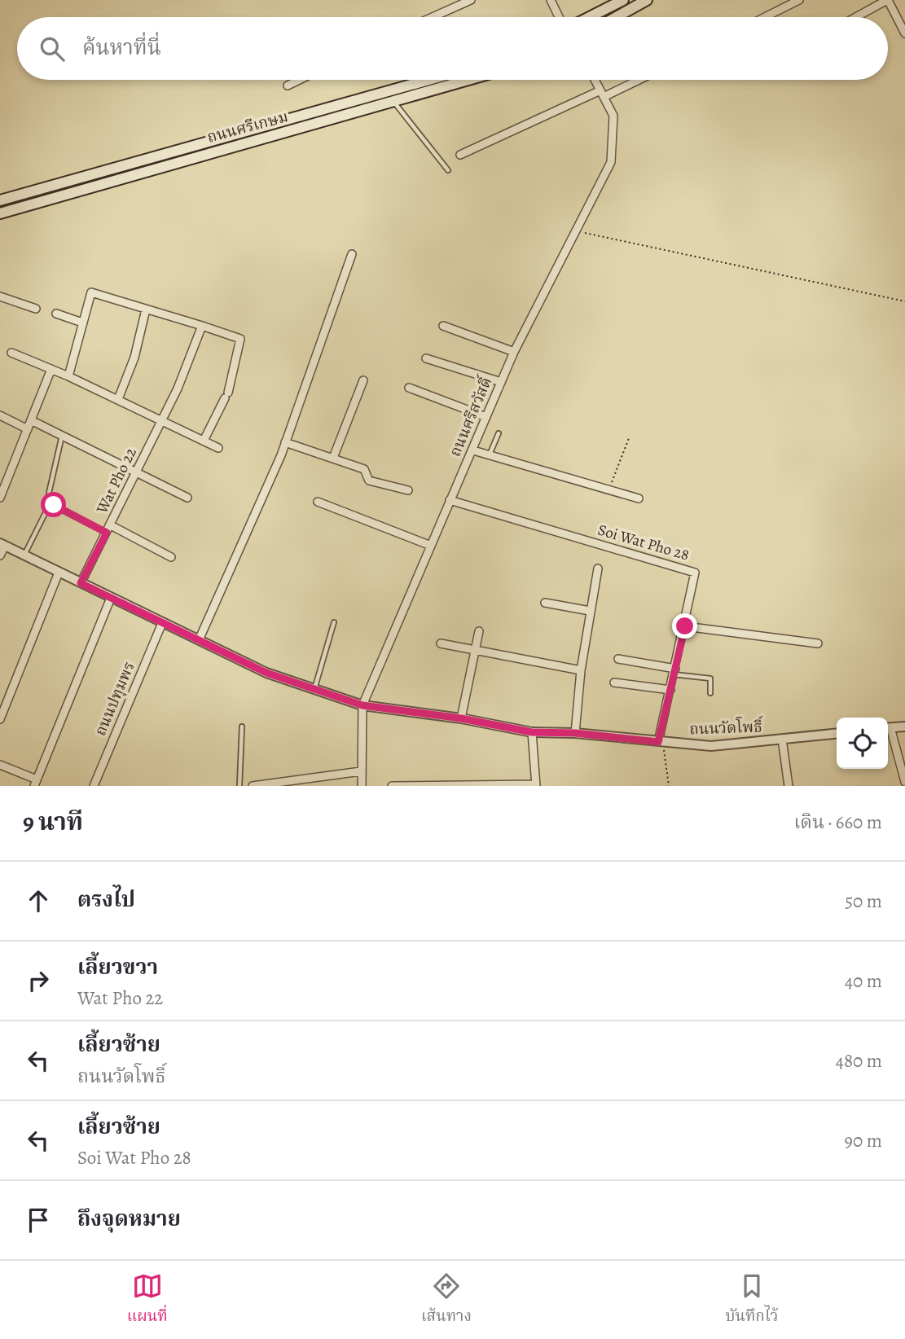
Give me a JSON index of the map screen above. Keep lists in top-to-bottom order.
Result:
{
  "streets": {
    "main road": ["ถนนศรีเกษม"],
    "street": [
      "ถนนศรีสวัสดิ์",
      "Wat Pho 22",
      "Soi Wat Pho 28",
      "ถนนปทุมพร",
      "ถนนวัดโพธิ์"
    ]
  },
  "crossings": [
    ["ถนนศรีสวัสดิ์", "Soi Wat Pho 28"],
    ["ถนนศรีสวัสดิ์", "ถนนวัดโพธิ์"],
    ["Wat Pho 22", "ถนนวัดโพธิ์"],
    ["Soi Wat Pho 28", "ถนนวัดโพธิ์"],
    ["ถนนปทุมพร", "ถนนวัดโพธิ์"]
  ],
  "page": {
    "search": "ค้นหาที่นี่",
    "heading": ["9 นาที", "เดิน · 660 m"],
    "list": [
      ["ตรงไป", "50 m"],
      ["เลี้ยวขวา", "Wat Pho 22", "40 m"],
      ["เลี้ยวซ้าย", "ถนนวัดโพธิ์", "480 m"],
      ["เลี้ยวซ้าย", "Soi Wat Pho 28", "90 m"],
      "ถึงจุดหมาย"
    ],
    "nav": ["แผนที่", "เส้นทาง", "บันทึกไว้"]
  }
}
